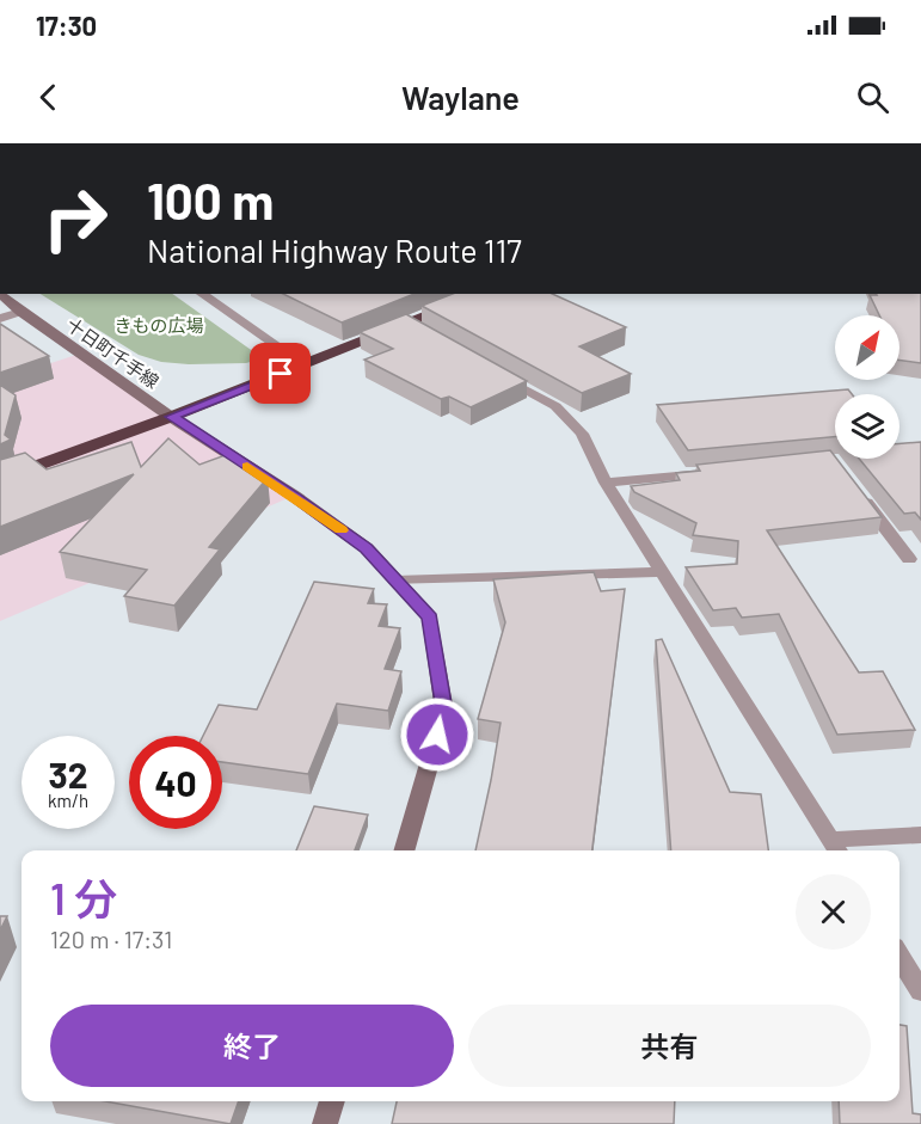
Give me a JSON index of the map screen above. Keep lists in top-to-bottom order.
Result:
{
  "streets": {
    "street": ["十日町千手線"]
  },
  "parks": ["きもの広場"],
  "north": "top right",
  "page": {
    "status": "17:30",
    "header": "Waylane",
    "turn": ["100 m", "National Highway Route 117"],
    "speed": "32 km/h",
    "limit": "40",
    "heading": ["1 分", "120 m · 17:31"],
    "buttons": ["終了", "共有"]
  }
}
